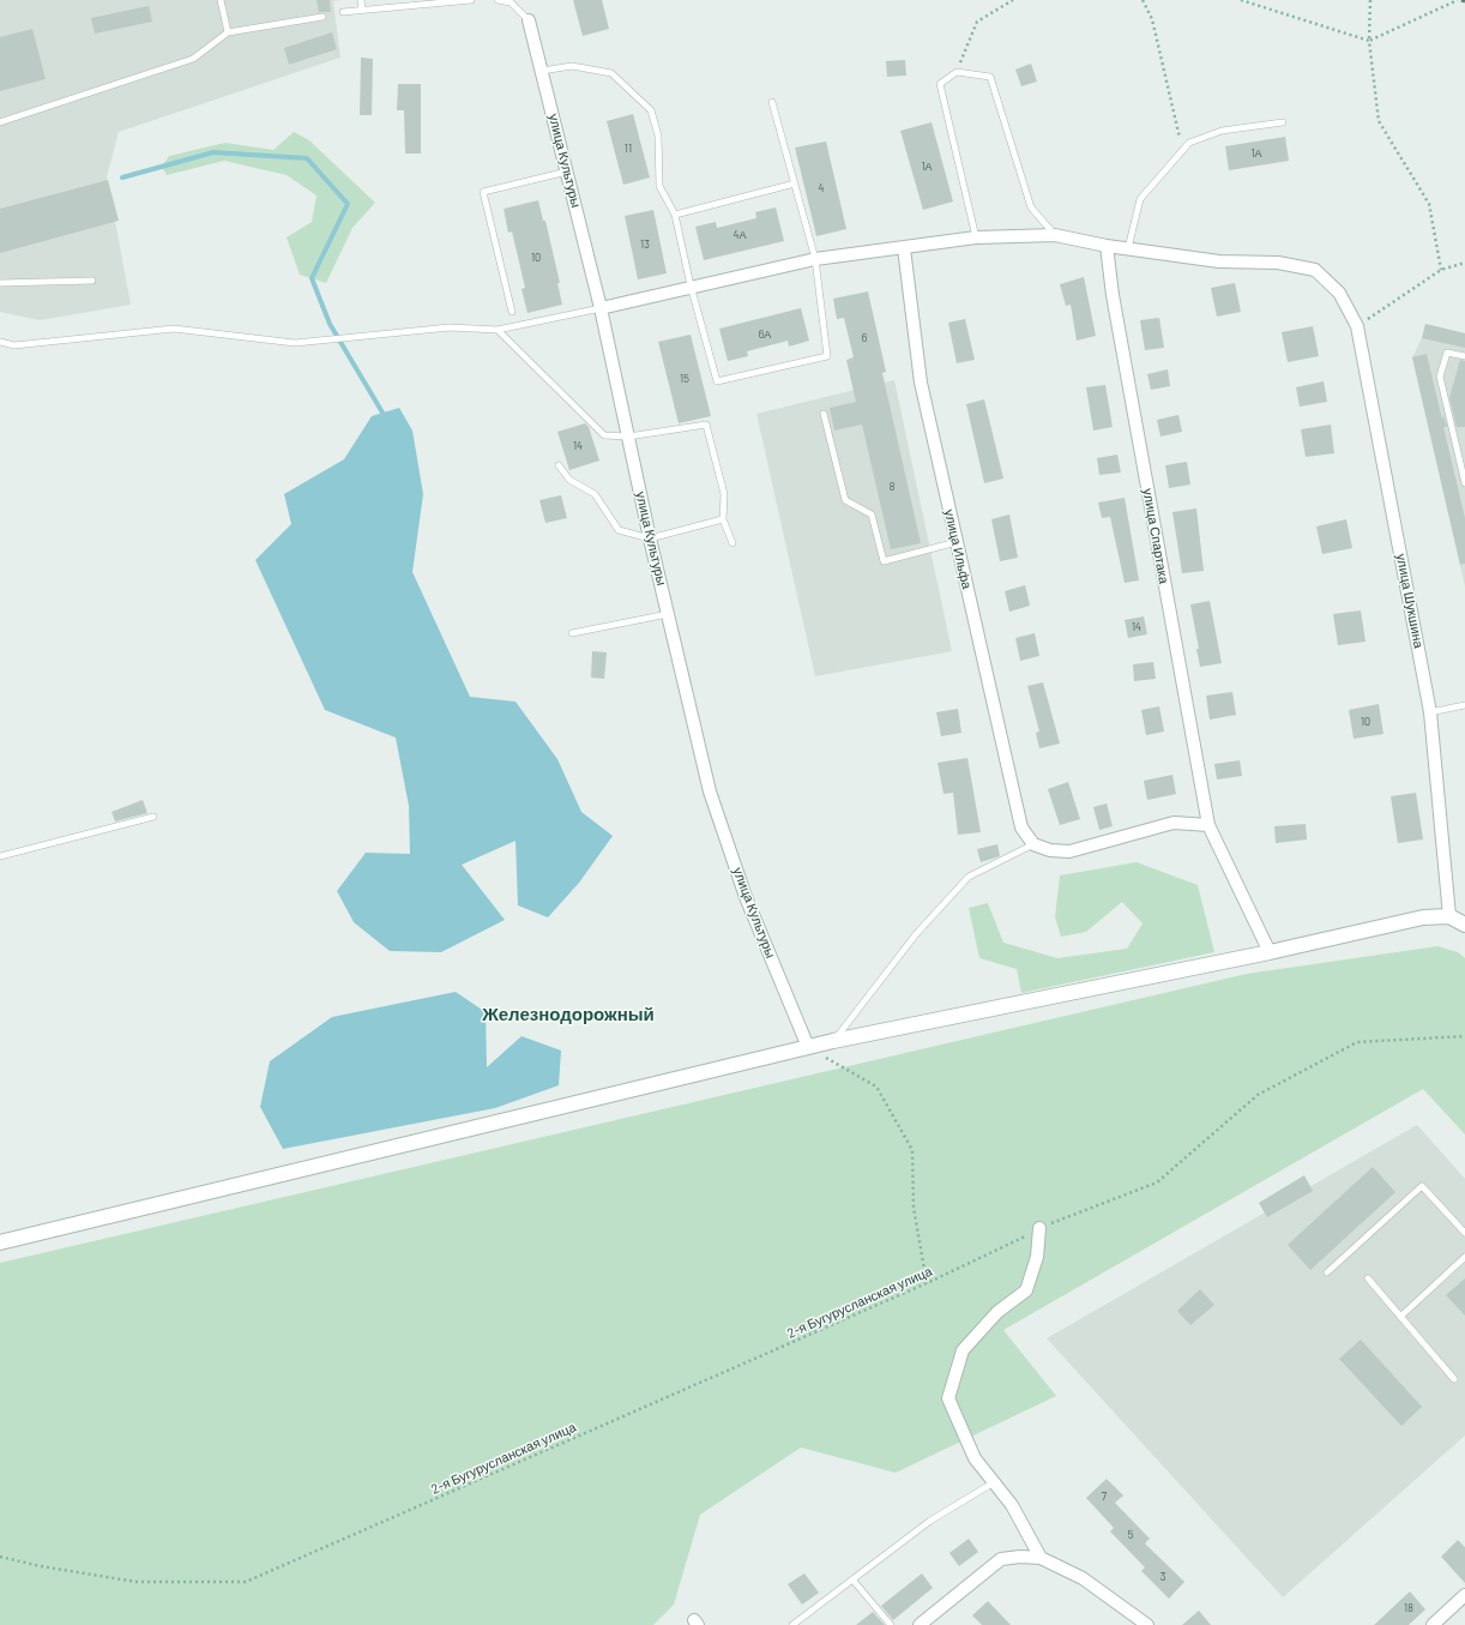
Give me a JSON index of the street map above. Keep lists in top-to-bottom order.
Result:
{
  "streets": {
    "street": [
      "улица Культуры",
      "улица Спартака",
      "улица Ильфа",
      "улица Шукшина"
    ],
    "path": ["2-я Бугурусланская улица"]
  },
  "crossings": [
    ["улица Культуры", "улица Шукшина"],
    ["улица Спартака", "улица Шукшина"],
    ["улица Ильфа", "улица Шукшина"]
  ],
  "districts": ["Железнодорожный"],
  "house_numbers": [
    "11",
    "1А",
    "1А",
    "4",
    "4А",
    "13",
    "10",
    "6А",
    "6",
    "15",
    "14",
    "8",
    "14",
    "10",
    "7",
    "5",
    "3",
    "18"
  ]
}
